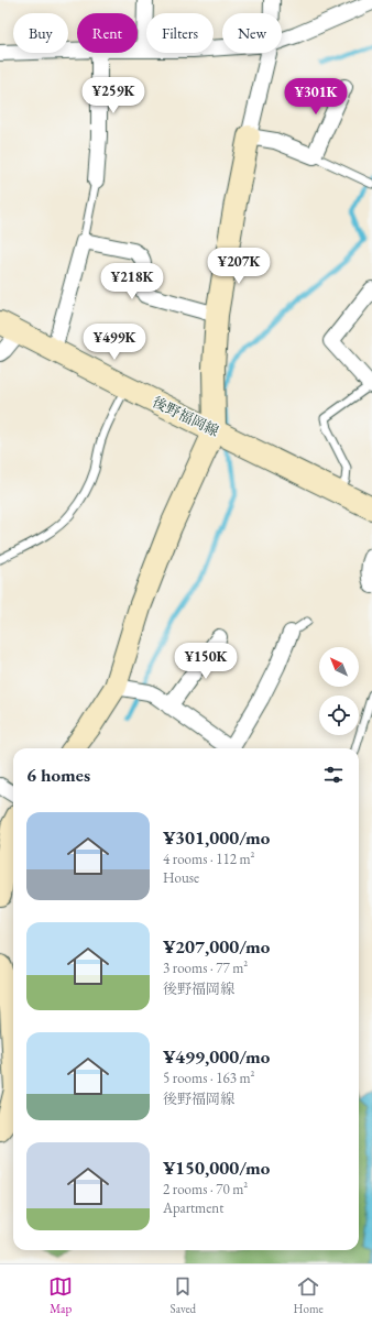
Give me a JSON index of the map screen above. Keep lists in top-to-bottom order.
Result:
{
  "streets": {
    "street": ["後野福岡線"]
  },
  "north": "top left",
  "page": {
    "chip": [
      "Buy",
      "Rent",
      "Filters",
      "New"
    ],
    "price": [
      "¥259K",
      "¥301K",
      "¥207K",
      "¥218K",
      "¥499K",
      "¥150K"
    ],
    "heading": "6 homes",
    "list": [
      {
        "name": "¥301,000/mo",
        "note": "4 rooms · 112 m² · House"
      },
      {
        "name": "¥207,000/mo",
        "note": "3 rooms · 77 m² · 後野福岡線"
      },
      {
        "name": "¥499,000/mo",
        "note": "5 rooms · 163 m² · 後野福岡線"
      },
      {
        "name": "¥150,000/mo",
        "note": "2 rooms · 70 m² · Apartment"
      }
    ],
    "tabs": ["Map", "Saved", "Home"]
  }
}
